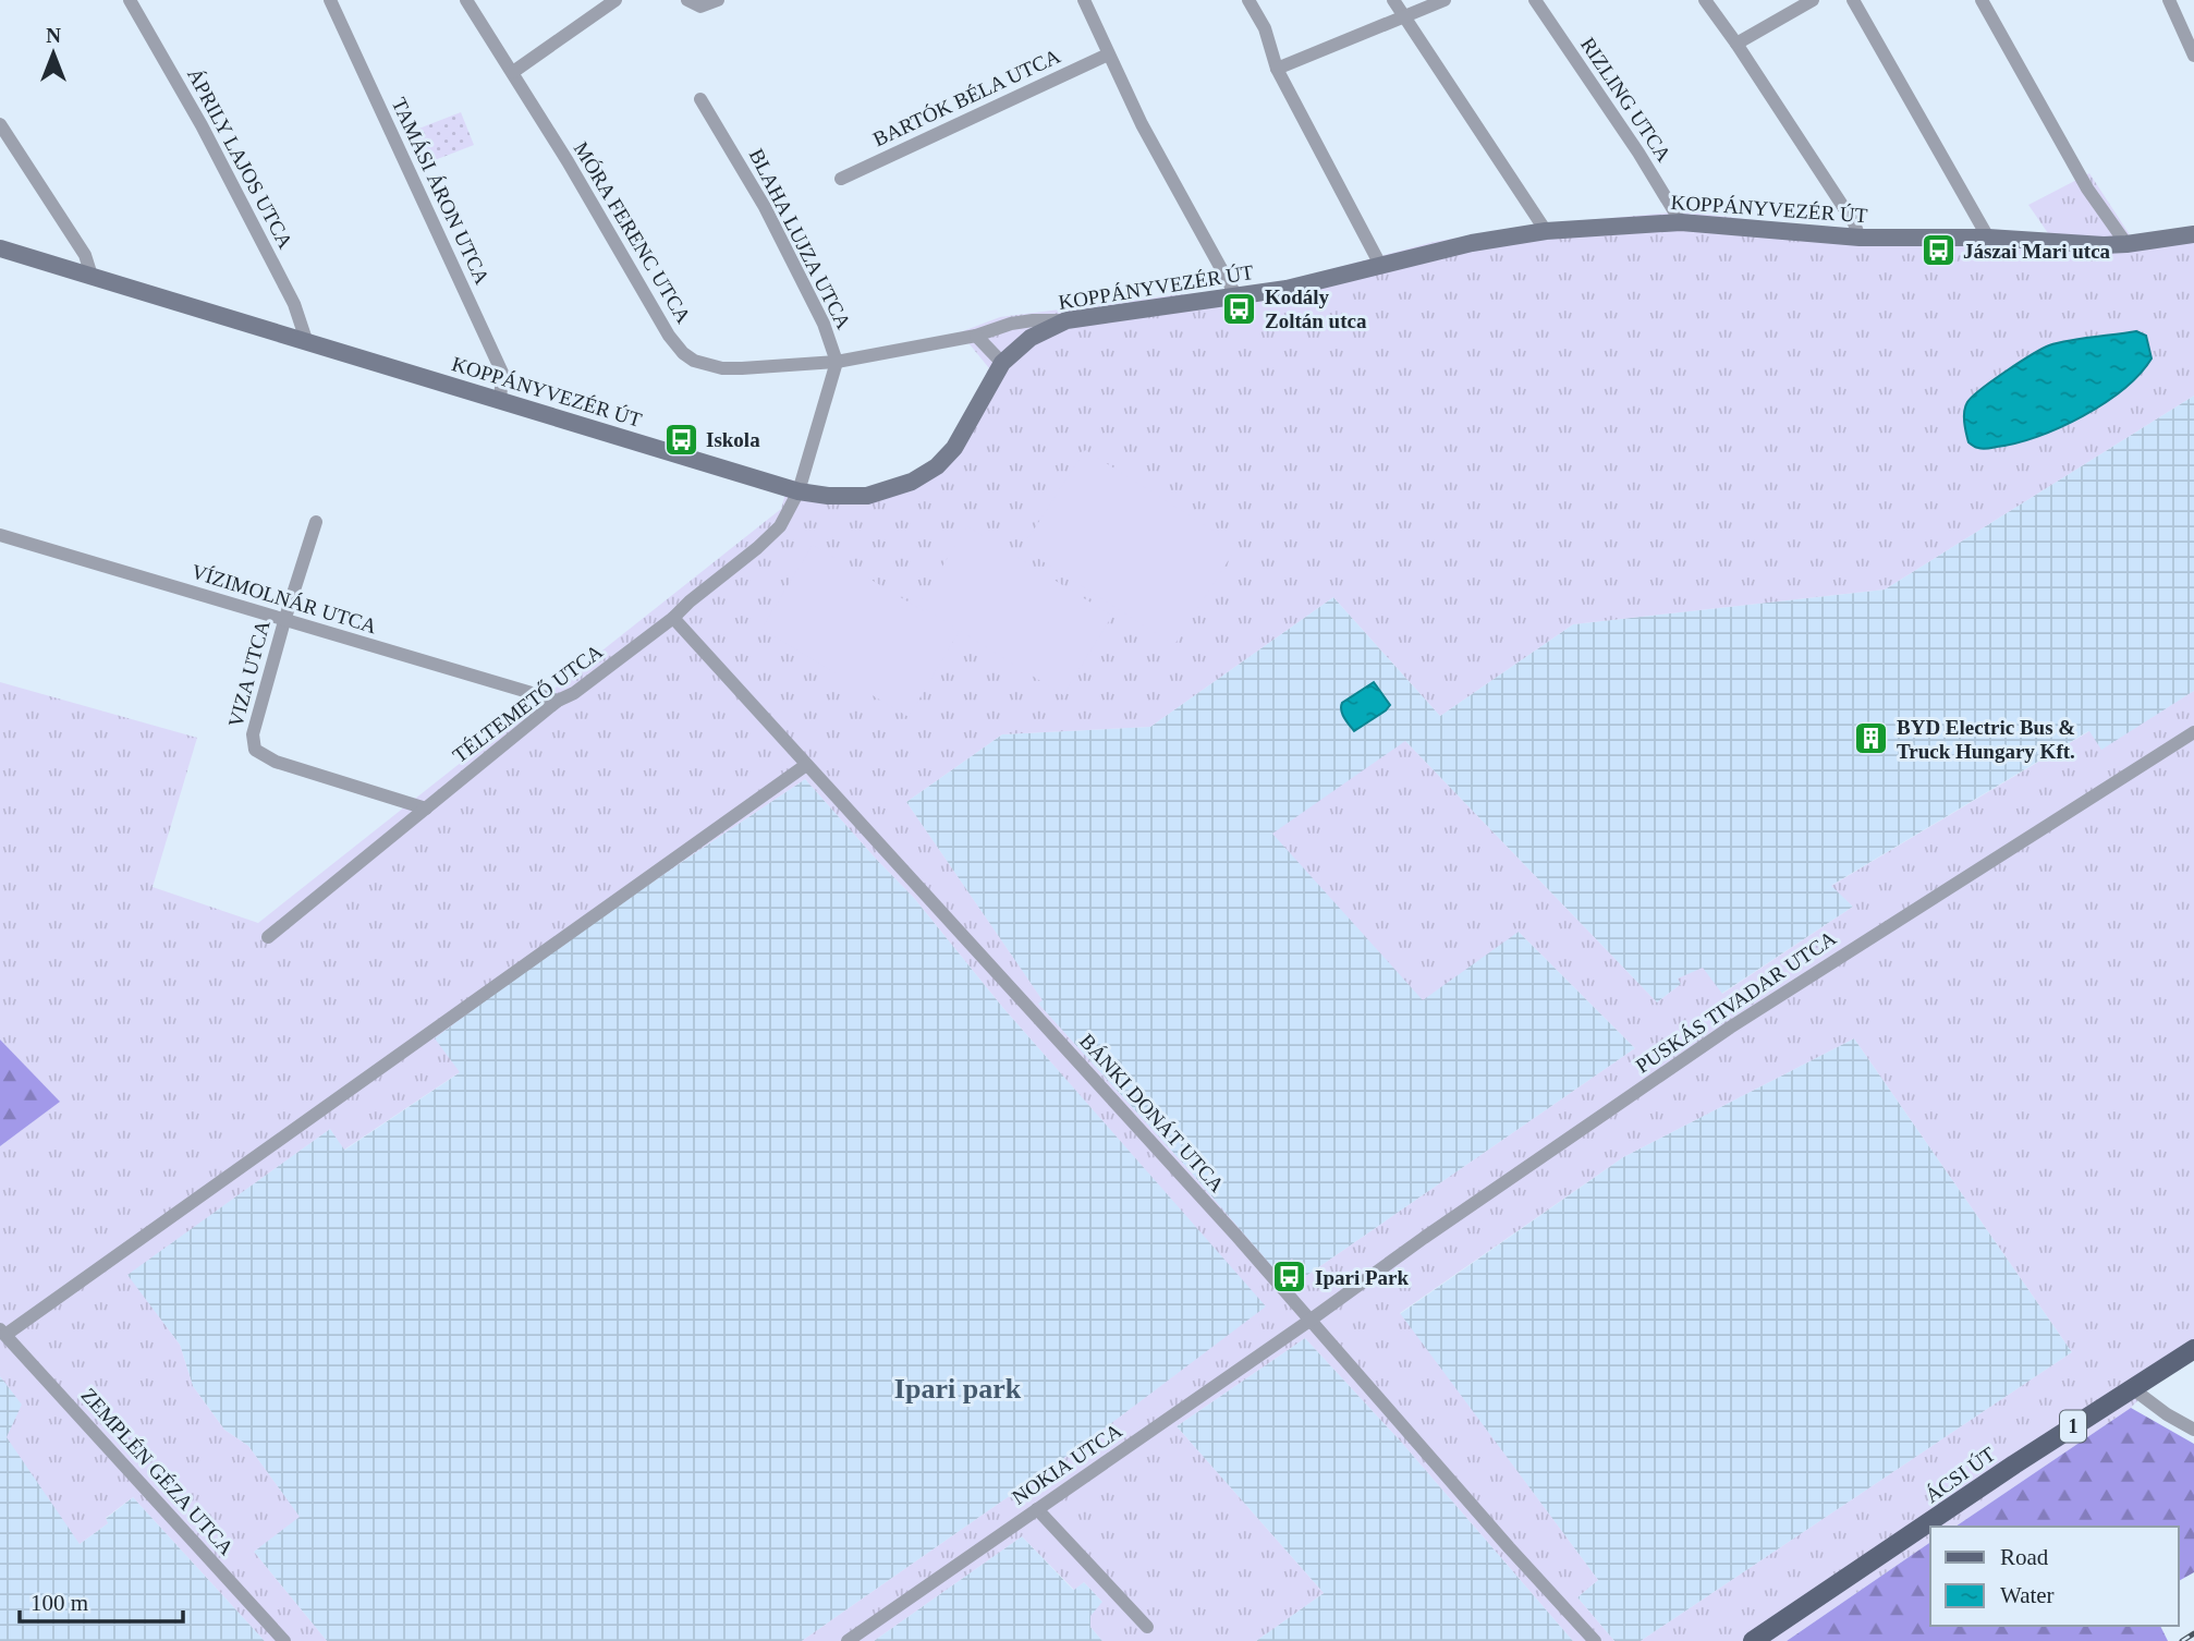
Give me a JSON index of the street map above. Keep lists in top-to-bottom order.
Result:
{
  "streets": {
    "main road": ["1", "ÁCSI ÚT"],
    "street": [
      "BARTÓK BÉLA UTCA",
      "RIZLING UTCA",
      "ÁPRILY LAJOS UTCA",
      "TAMÁSI ÁRON UTCA",
      "KOPPÁNYVEZÉR ÚT",
      "MÓRA FERENC UTCA",
      "BLAHA LUJZA UTCA",
      "VÍZIMOLNÁR UTCA",
      "VIZA UTCA",
      "TÉLTEMETŐ UTCA",
      "PUSKÁS TIVADAR UTCA",
      "BÁNKI DONÁT UTCA",
      "NOKIA UTCA",
      "ZEMPLÉN GÉZA UTCA"
    ]
  },
  "crossings": [
    ["RIZLING UTCA", "KOPPÁNYVEZÉR ÚT"],
    ["ÁPRILY LAJOS UTCA", "KOPPÁNYVEZÉR ÚT"],
    ["TAMÁSI ÁRON UTCA", "KOPPÁNYVEZÉR ÚT"],
    ["KOPPÁNYVEZÉR ÚT", "MÓRA FERENC UTCA"],
    ["KOPPÁNYVEZÉR ÚT", "BLAHA LUJZA UTCA"],
    ["KOPPÁNYVEZÉR ÚT", "TÉLTEMETŐ UTCA"],
    ["MÓRA FERENC UTCA", "BLAHA LUJZA UTCA"],
    ["BLAHA LUJZA UTCA", "TÉLTEMETŐ UTCA"],
    ["VÍZIMOLNÁR UTCA", "VIZA UTCA"],
    ["VÍZIMOLNÁR UTCA", "TÉLTEMETŐ UTCA"],
    ["VIZA UTCA", "TÉLTEMETŐ UTCA"],
    ["TÉLTEMETŐ UTCA", "BÁNKI DONÁT UTCA"],
    ["PUSKÁS TIVADAR UTCA", "BÁNKI DONÁT UTCA"],
    ["PUSKÁS TIVADAR UTCA", "NOKIA UTCA"],
    ["BÁNKI DONÁT UTCA", "NOKIA UTCA"]
  ],
  "districts": ["Ipari park"],
  "places": {
    "bus stop": [
      "Jászai Mari utca",
      "Kodály Zoltán utca",
      "Iskola",
      "Ipari Park"
    ],
    "building": ["BYD Electric Bus & Truck Hungary Kft."]
  },
  "legend": ["Road", "Water"],
  "scale_bar": "100 m",
  "north": "top"
}
